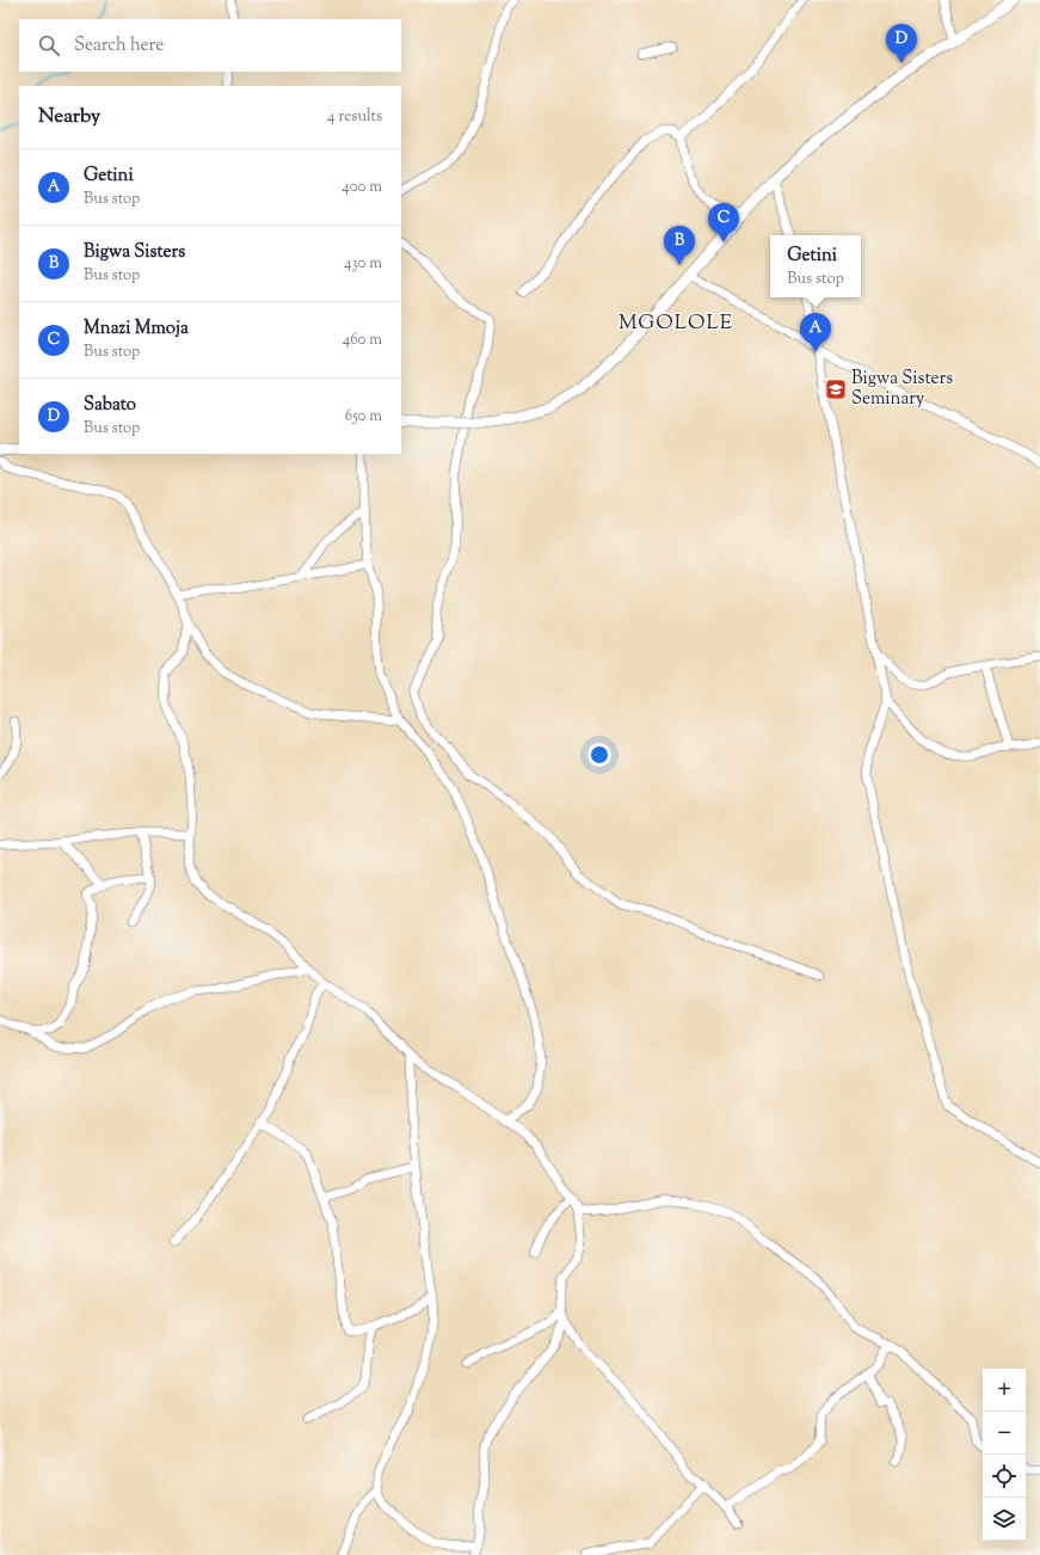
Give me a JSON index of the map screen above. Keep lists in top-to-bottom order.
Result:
{
  "districts": ["MGOLOLE"],
  "places": {
    "school or university": ["Bigwa Sisters Seminary"]
  },
  "page": {
    "search": "Search here",
    "pins": [
      "D",
      "C",
      "B",
      "A"
    ],
    "heading": ["Nearby", "4 results"],
    "list": [
      {
        "mark": "A",
        "name": "Getini",
        "note": "Bus stop",
        "value": "400 m"
      },
      {
        "mark": "B",
        "name": "Bigwa Sisters",
        "note": "Bus stop",
        "value": "430 m"
      },
      {
        "mark": "C",
        "name": "Mnazi Mmoja",
        "note": "Bus stop",
        "value": "460 m"
      },
      {
        "mark": "D",
        "name": "Sabato",
        "note": "Bus stop",
        "value": "650 m"
      }
    ],
    "popup": ["Getini", "Bus stop"],
    "map_buttons": ["+", "−"]
  }
}
